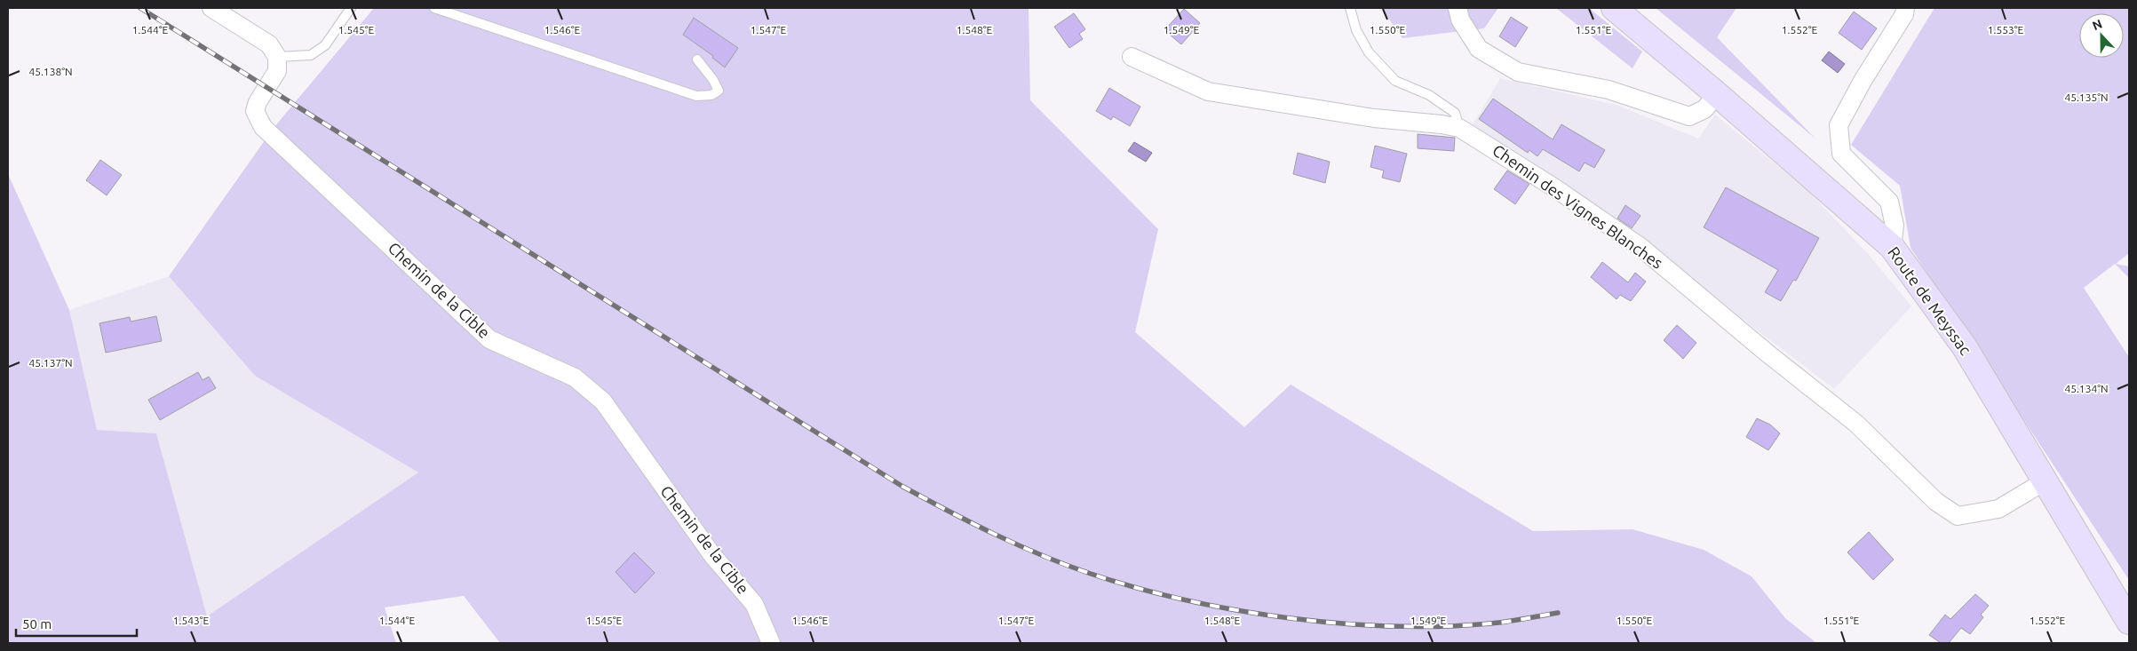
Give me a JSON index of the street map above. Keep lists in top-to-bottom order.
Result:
{
  "streets": {
    "main road": ["Route de Meyssac"],
    "street": ["Chemin des Vignes Blanches", "Chemin de la Cible"]
  },
  "crossings": [
    ["Chemin des Vignes Blanches", "Route de Meyssac"]
  ],
  "scale_bar": "50 m",
  "north": "top",
  "coordinates": [
    "1.544°E",
    "1.545°E",
    "1.546°E",
    "1.547°E",
    "1.548°E",
    "1.549°E",
    "1.550°E",
    "1.551°E",
    "1.552°E",
    "1.553°E",
    "45.138°N",
    "45.135°N",
    "45.137°N",
    "45.134°N",
    "1.543°E"
  ]
}
